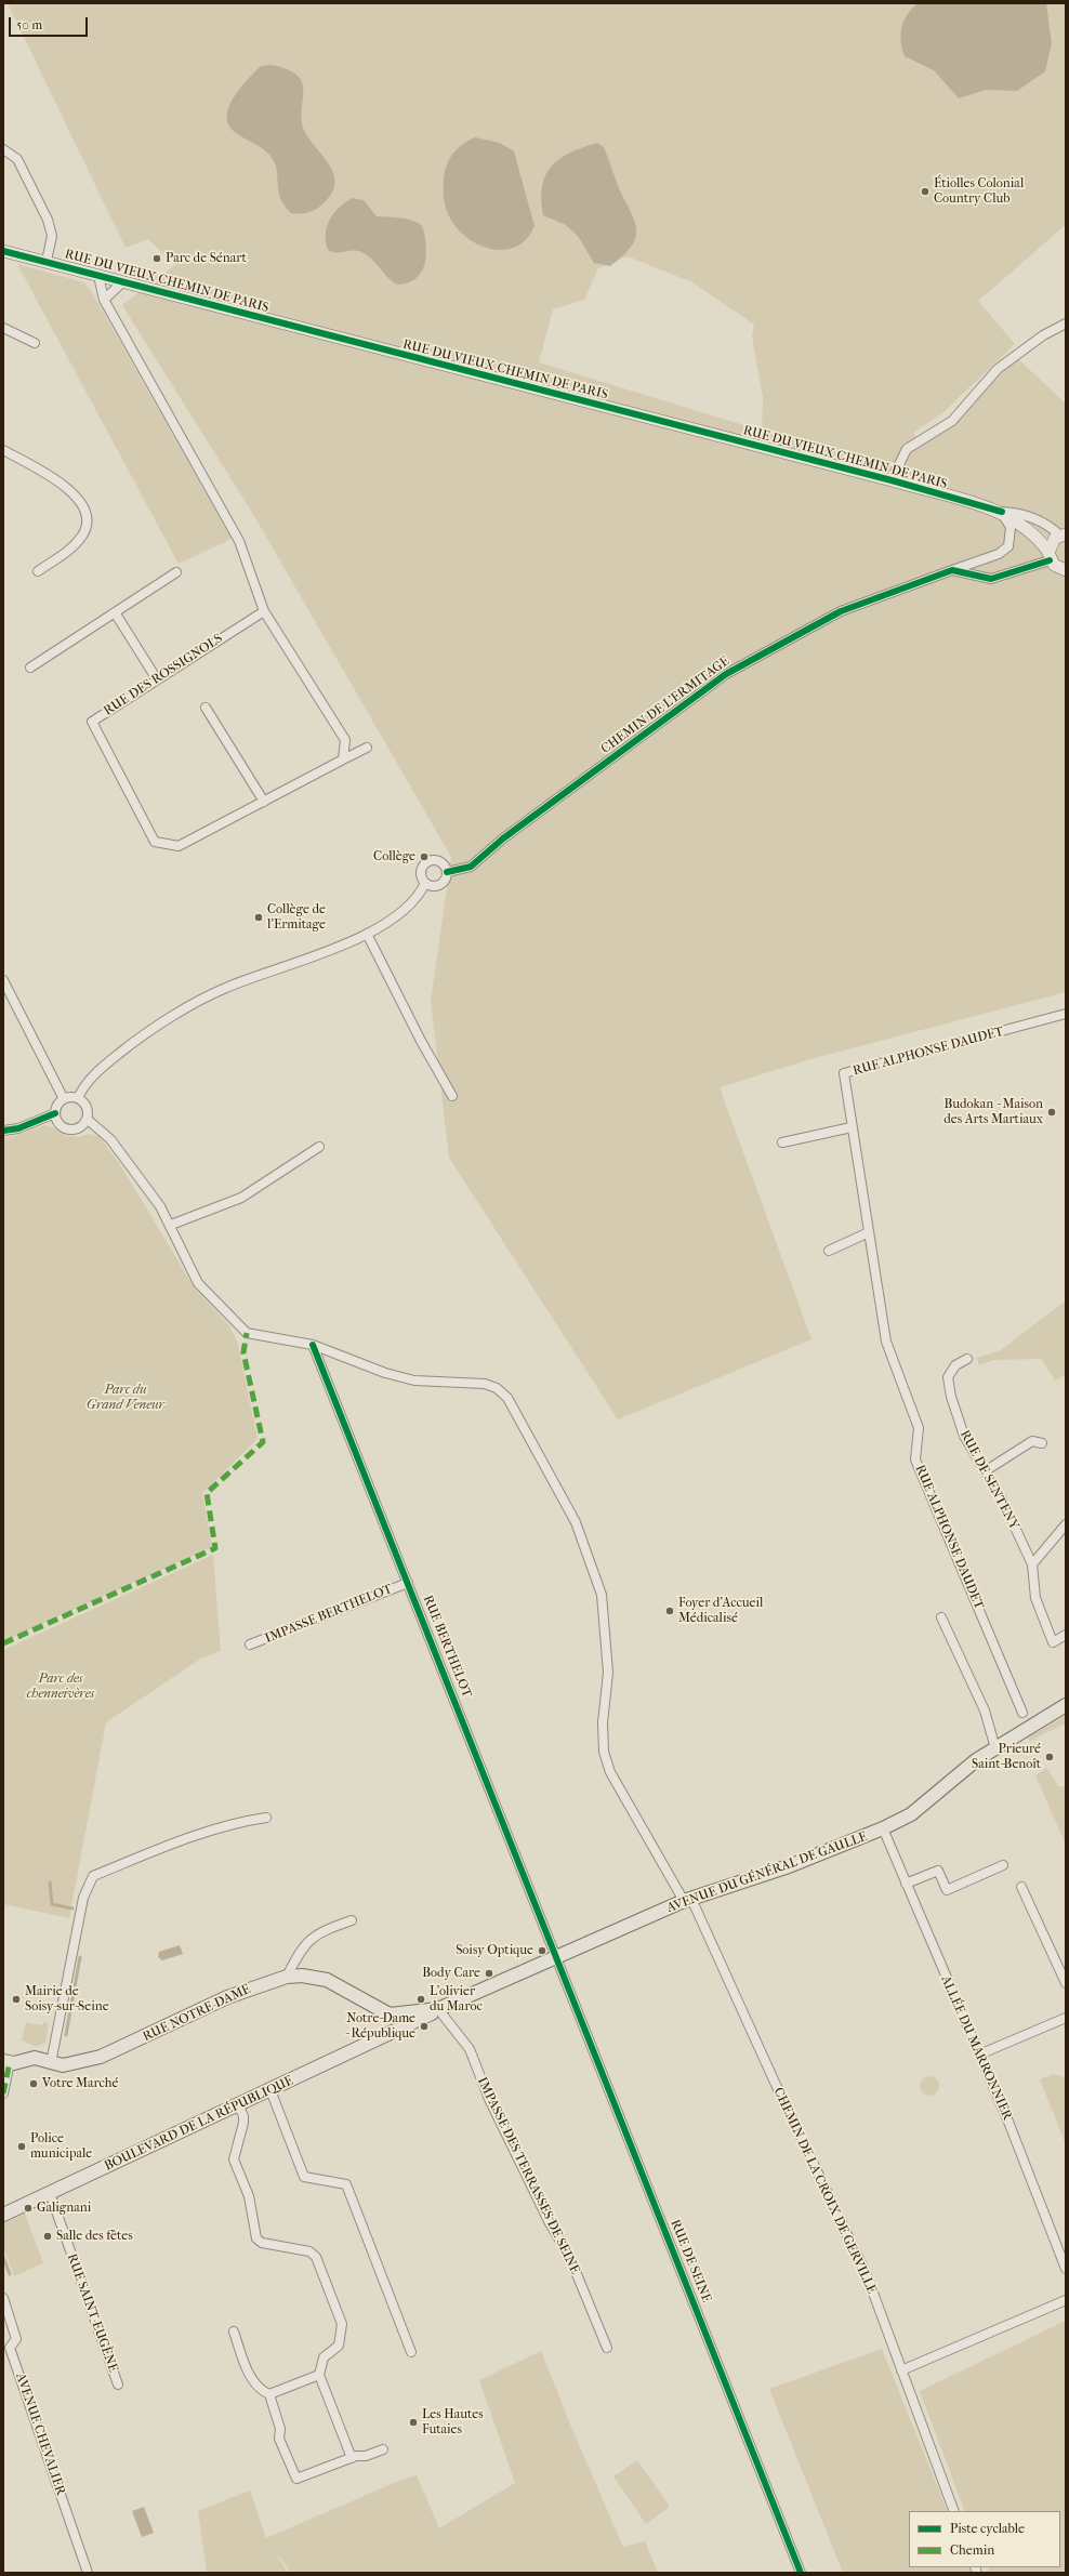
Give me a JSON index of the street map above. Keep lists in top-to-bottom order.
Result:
{
  "streets": {
    "main road": ["AVENUE DU GÉNÉRAL DE GAULLE", "RUE NOTRE-DAME", "BOULEVARD DE LA RÉPUBLIQUE"],
    "street": [
      "RUE DU VIEUX CHEMIN DE PARIS",
      "RUE DES ROSSIGNOLS",
      "CHEMIN DE L'ERMITAGE",
      "RUE ALPHONSE DAUDET",
      "RUE DE SENTENY",
      "IMPASSE BERTHELOT",
      "RUE BERTHELOT",
      "ALLÉE DU MARRONNIER",
      "IMPASSE DES TERRASSES DE SEINE",
      "CHEMIN DE LA CROIX DE GERVILLE",
      "RUE DE SEINE",
      "RUE SAINT-EUGÈNE",
      "AVENUE CHEVALIER"
    ]
  },
  "crossings": [
    ["RUE DU VIEUX CHEMIN DE PARIS", "CHEMIN DE L'ERMITAGE"],
    ["IMPASSE BERTHELOT", "RUE BERTHELOT"],
    ["RUE BERTHELOT", "AVENUE DU GÉNÉRAL DE GAULLE"],
    ["RUE BERTHELOT", "CHEMIN DE LA CROIX DE GERVILLE"],
    ["RUE BERTHELOT", "RUE DE SEINE"],
    ["AVENUE DU GÉNÉRAL DE GAULLE", "ALLÉE DU MARRONNIER"],
    ["AVENUE DU GÉNÉRAL DE GAULLE", "BOULEVARD DE LA RÉPUBLIQUE"],
    ["AVENUE DU GÉNÉRAL DE GAULLE", "IMPASSE DES TERRASSES DE SEINE"],
    ["AVENUE DU GÉNÉRAL DE GAULLE", "CHEMIN DE LA CROIX DE GERVILLE"],
    ["AVENUE DU GÉNÉRAL DE GAULLE", "RUE DE SEINE"],
    ["BOULEVARD DE LA RÉPUBLIQUE", "IMPASSE DES TERRASSES DE SEINE"],
    ["BOULEVARD DE LA RÉPUBLIQUE", "RUE SAINT-EUGÈNE"]
  ],
  "parks": ["Parc du Grand Veneur", "Parc des chenneivères"],
  "places": [
    "Étiolles Colonial Country Club",
    "Parc de Sénart",
    "Collège",
    "Collège de l'Ermitage",
    "Budokan - Maison des Arts Martiaux",
    "Foyer d’Accueil Médicalisé",
    "Prieuré Saint-Benoît",
    "Soisy Optique",
    "Body Care",
    "Mairie de Soisy-sur-Seine",
    "L'olivier du Maroc",
    "Notre-Dame - République",
    "Votre Marché",
    "Police municipale",
    "Galignani",
    "Salle des fêtes",
    "Les Hautes Futaies"
  ],
  "legend": ["Piste cyclable", "Chemin"],
  "scale_bar": "50 m"
}
